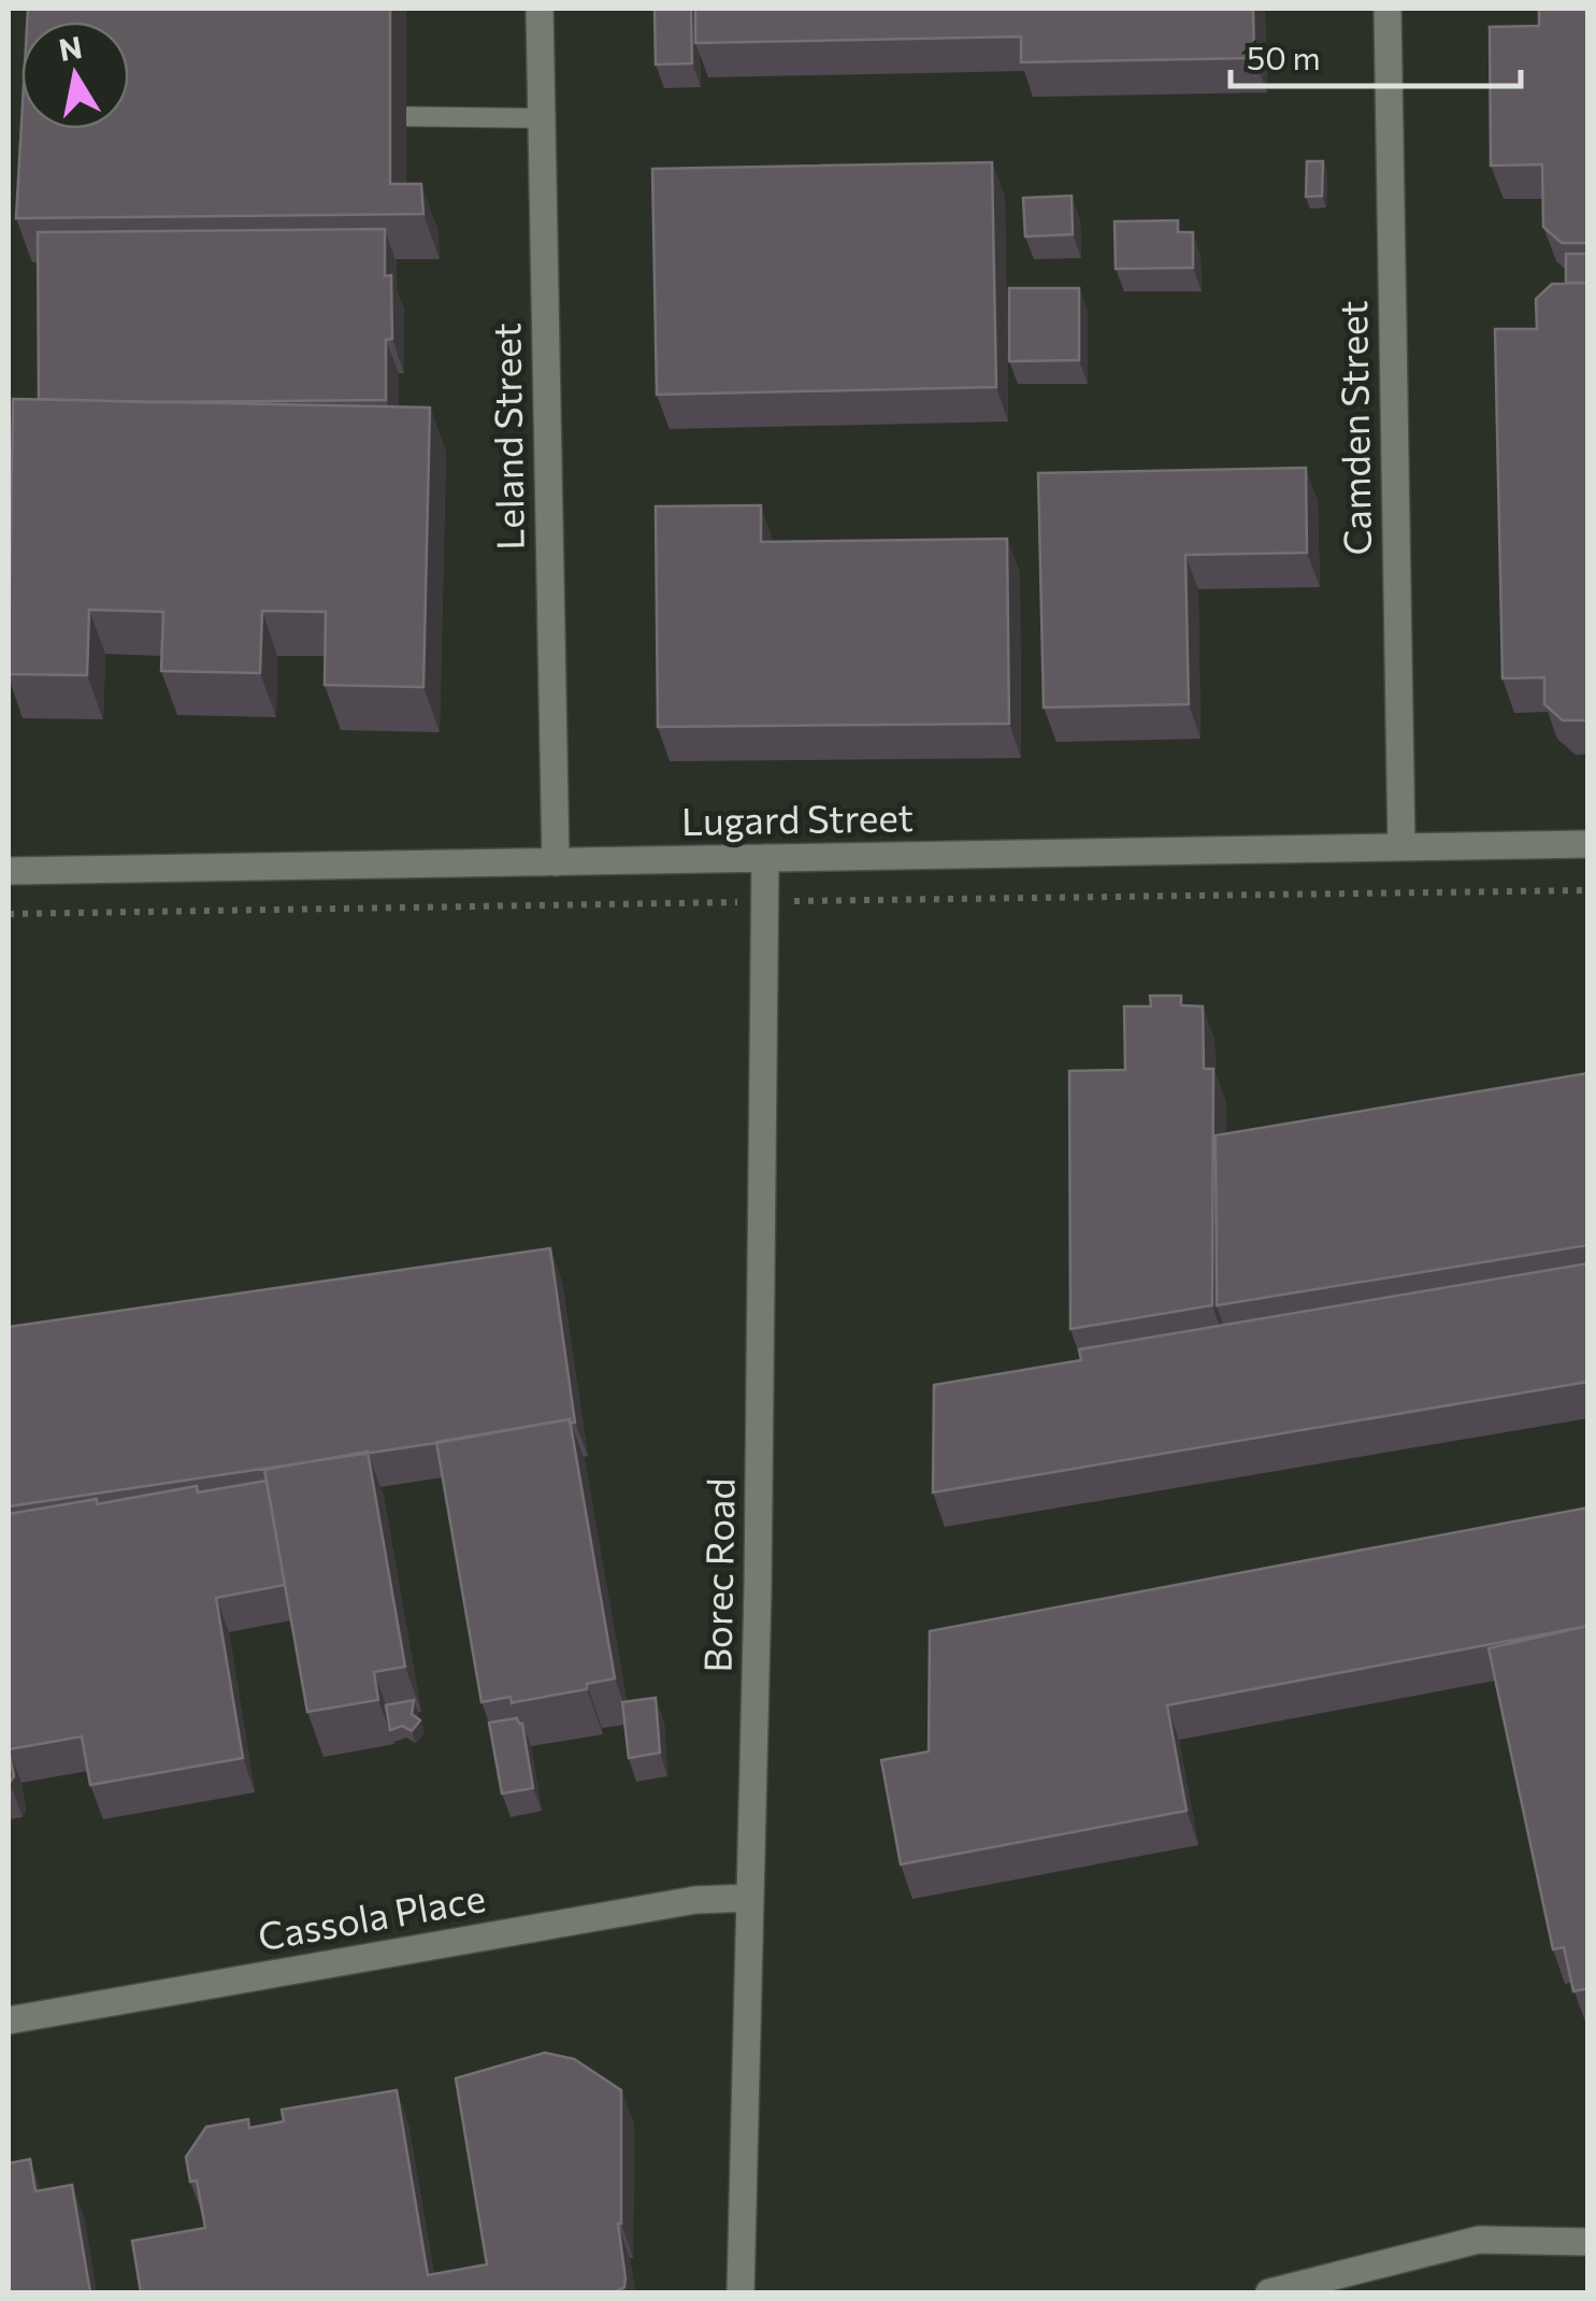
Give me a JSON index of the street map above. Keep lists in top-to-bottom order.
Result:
{
  "streets": {
    "street": [
      "Camden Street",
      "Leland Street",
      "Lugard Street",
      "Borec Road",
      "Cassola Place"
    ]
  },
  "crossings": [
    ["Camden Street", "Lugard Street"],
    ["Leland Street", "Lugard Street"],
    ["Lugard Street", "Borec Road"],
    ["Borec Road", "Cassola Place"]
  ],
  "scale_bar": "50 m",
  "north": "top"
}
